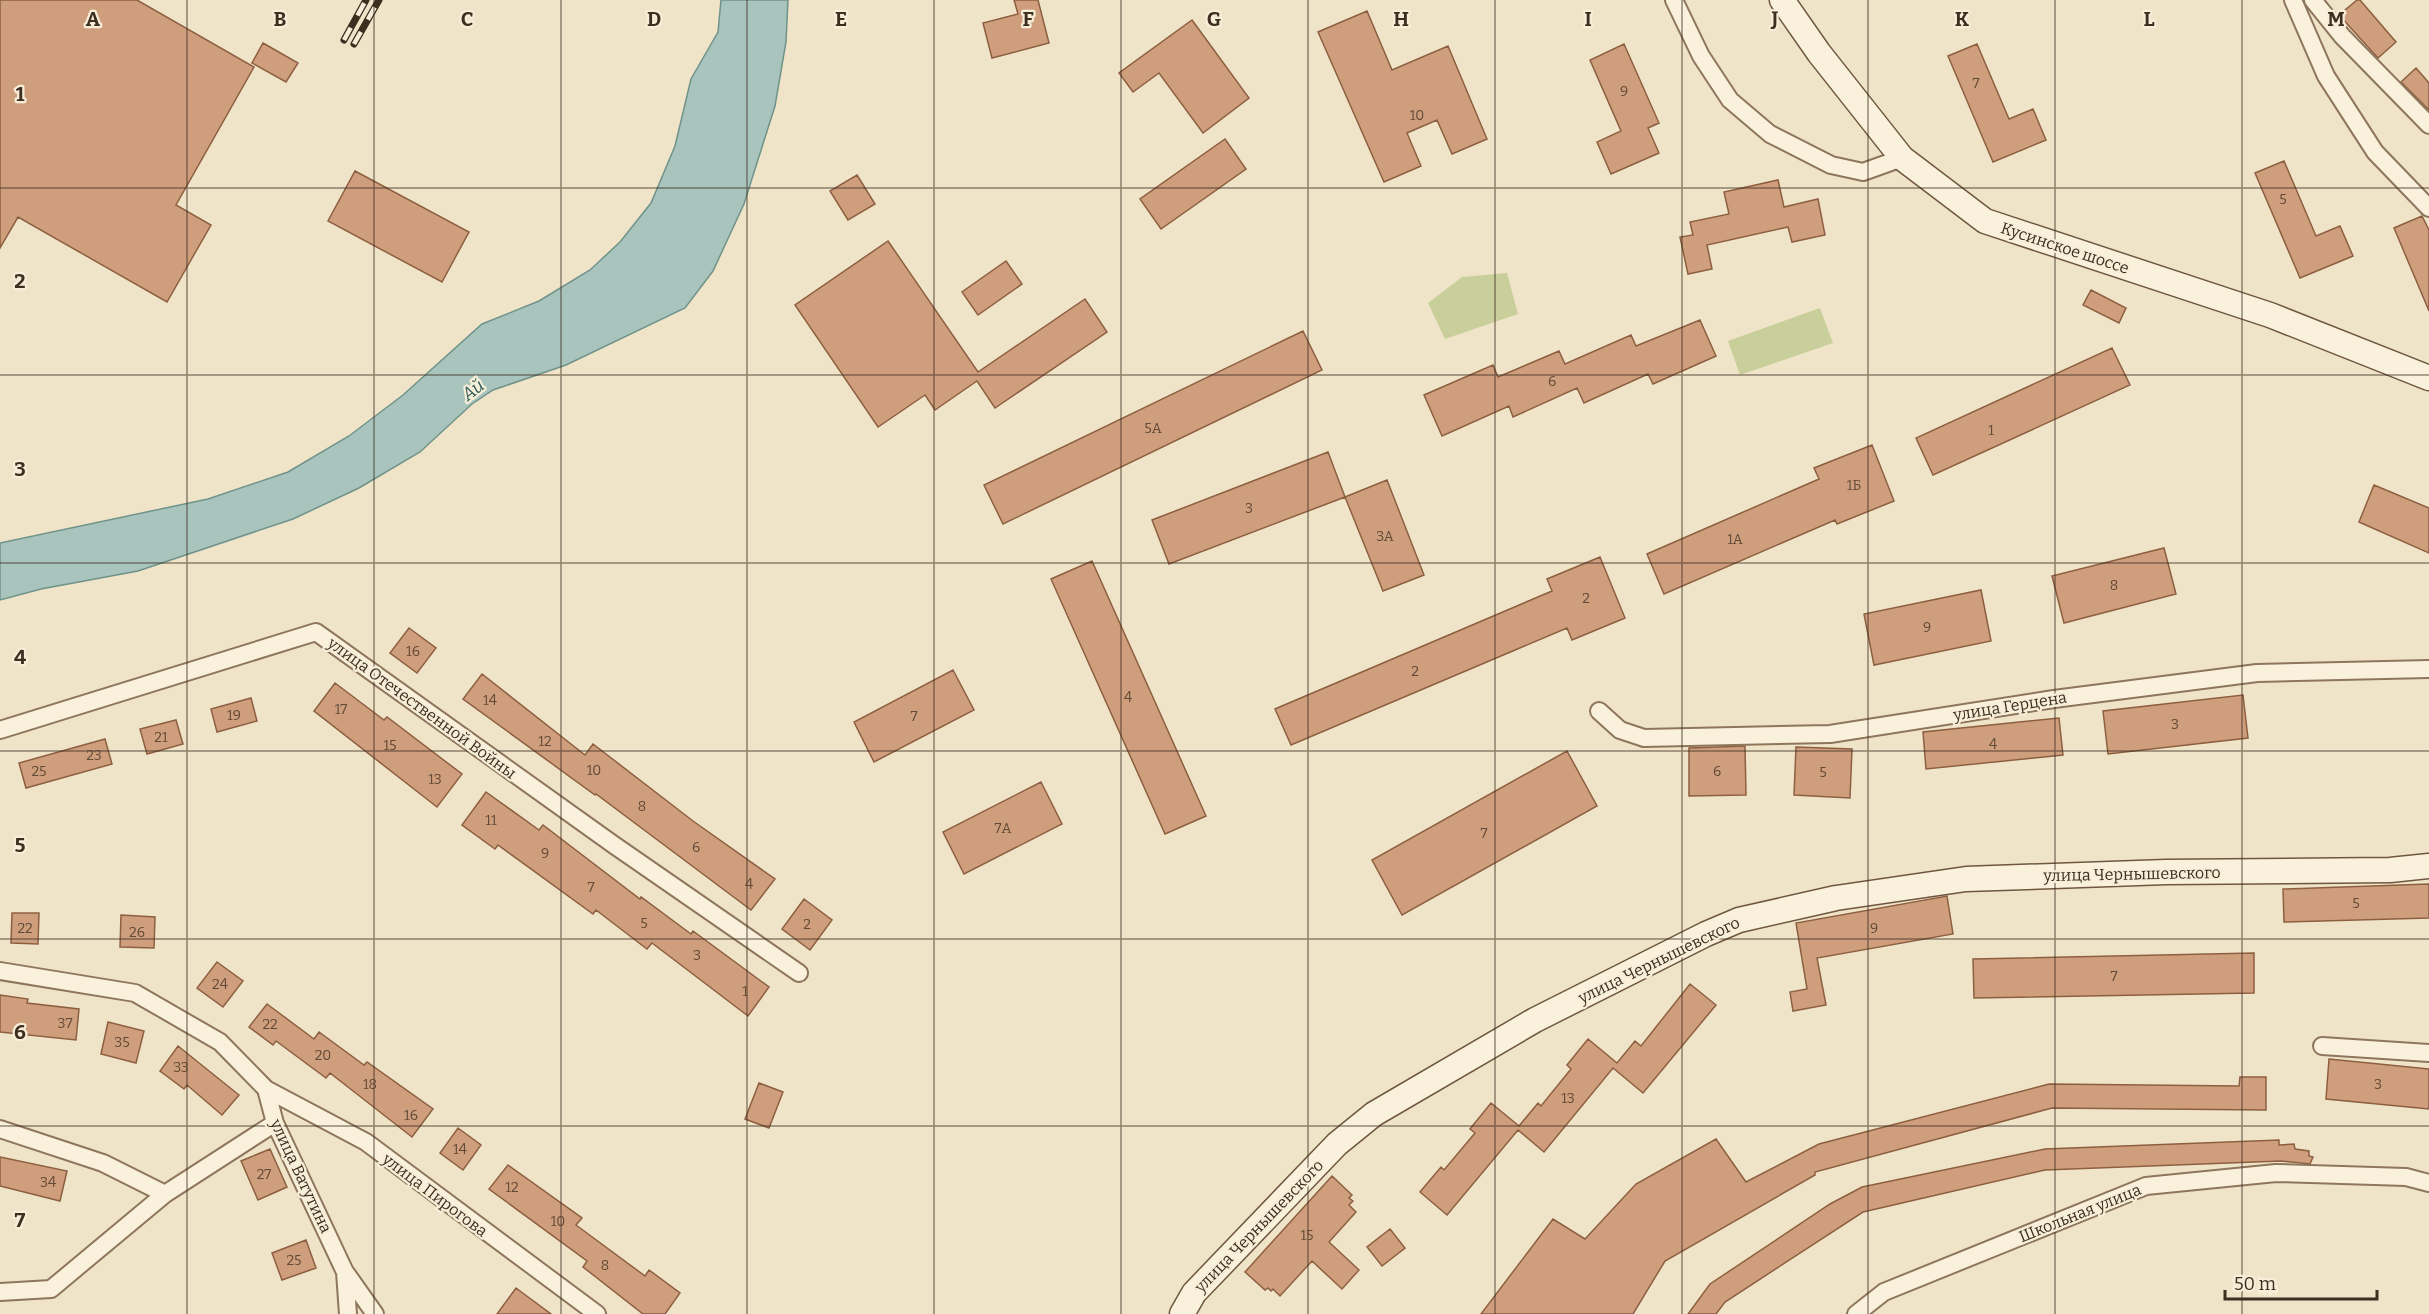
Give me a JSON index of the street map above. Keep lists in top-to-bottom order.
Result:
{
  "streets": {
    "main road": ["Кусинское шоссе", "улица Чернышевского"],
    "street": [
      "улица Герцена",
      "улица Отечественной Войны",
      "улица Ватутина",
      "улица Пирогова",
      "Школьная улица"
    ]
  },
  "crossings": [
    ["улица Ватутина", "улица Пирогова"]
  ],
  "water": ["Ай"],
  "house_numbers": [
    "7",
    "9",
    "10",
    "5",
    "6",
    "5А",
    "1",
    "1Б",
    "3",
    "3А",
    "1А",
    "8",
    "2",
    "9",
    "16",
    "2",
    "4",
    "14",
    "17",
    "19",
    "7",
    "3",
    "21",
    "12",
    "4",
    "15",
    "23",
    "10",
    "25",
    "6",
    "5",
    "13",
    "8",
    "11",
    "7А",
    "7",
    "6",
    "9",
    "4",
    "7",
    "5",
    "5",
    "2",
    "22",
    "9",
    "26",
    "3",
    "7",
    "24",
    "1",
    "37",
    "22",
    "35",
    "20",
    "33",
    "18",
    "3",
    "13",
    "16",
    "14",
    "27",
    "34",
    "12",
    "10",
    "15",
    "25",
    "8"
  ],
  "scale_bar": "50 m",
  "grid": {
    "columns": [
      "A",
      "B",
      "C",
      "D",
      "E",
      "F",
      "G",
      "H",
      "I",
      "J",
      "K",
      "L",
      "M"
    ],
    "rows": [
      "1",
      "2",
      "3",
      "4",
      "5",
      "6",
      "7"
    ]
  }
}
